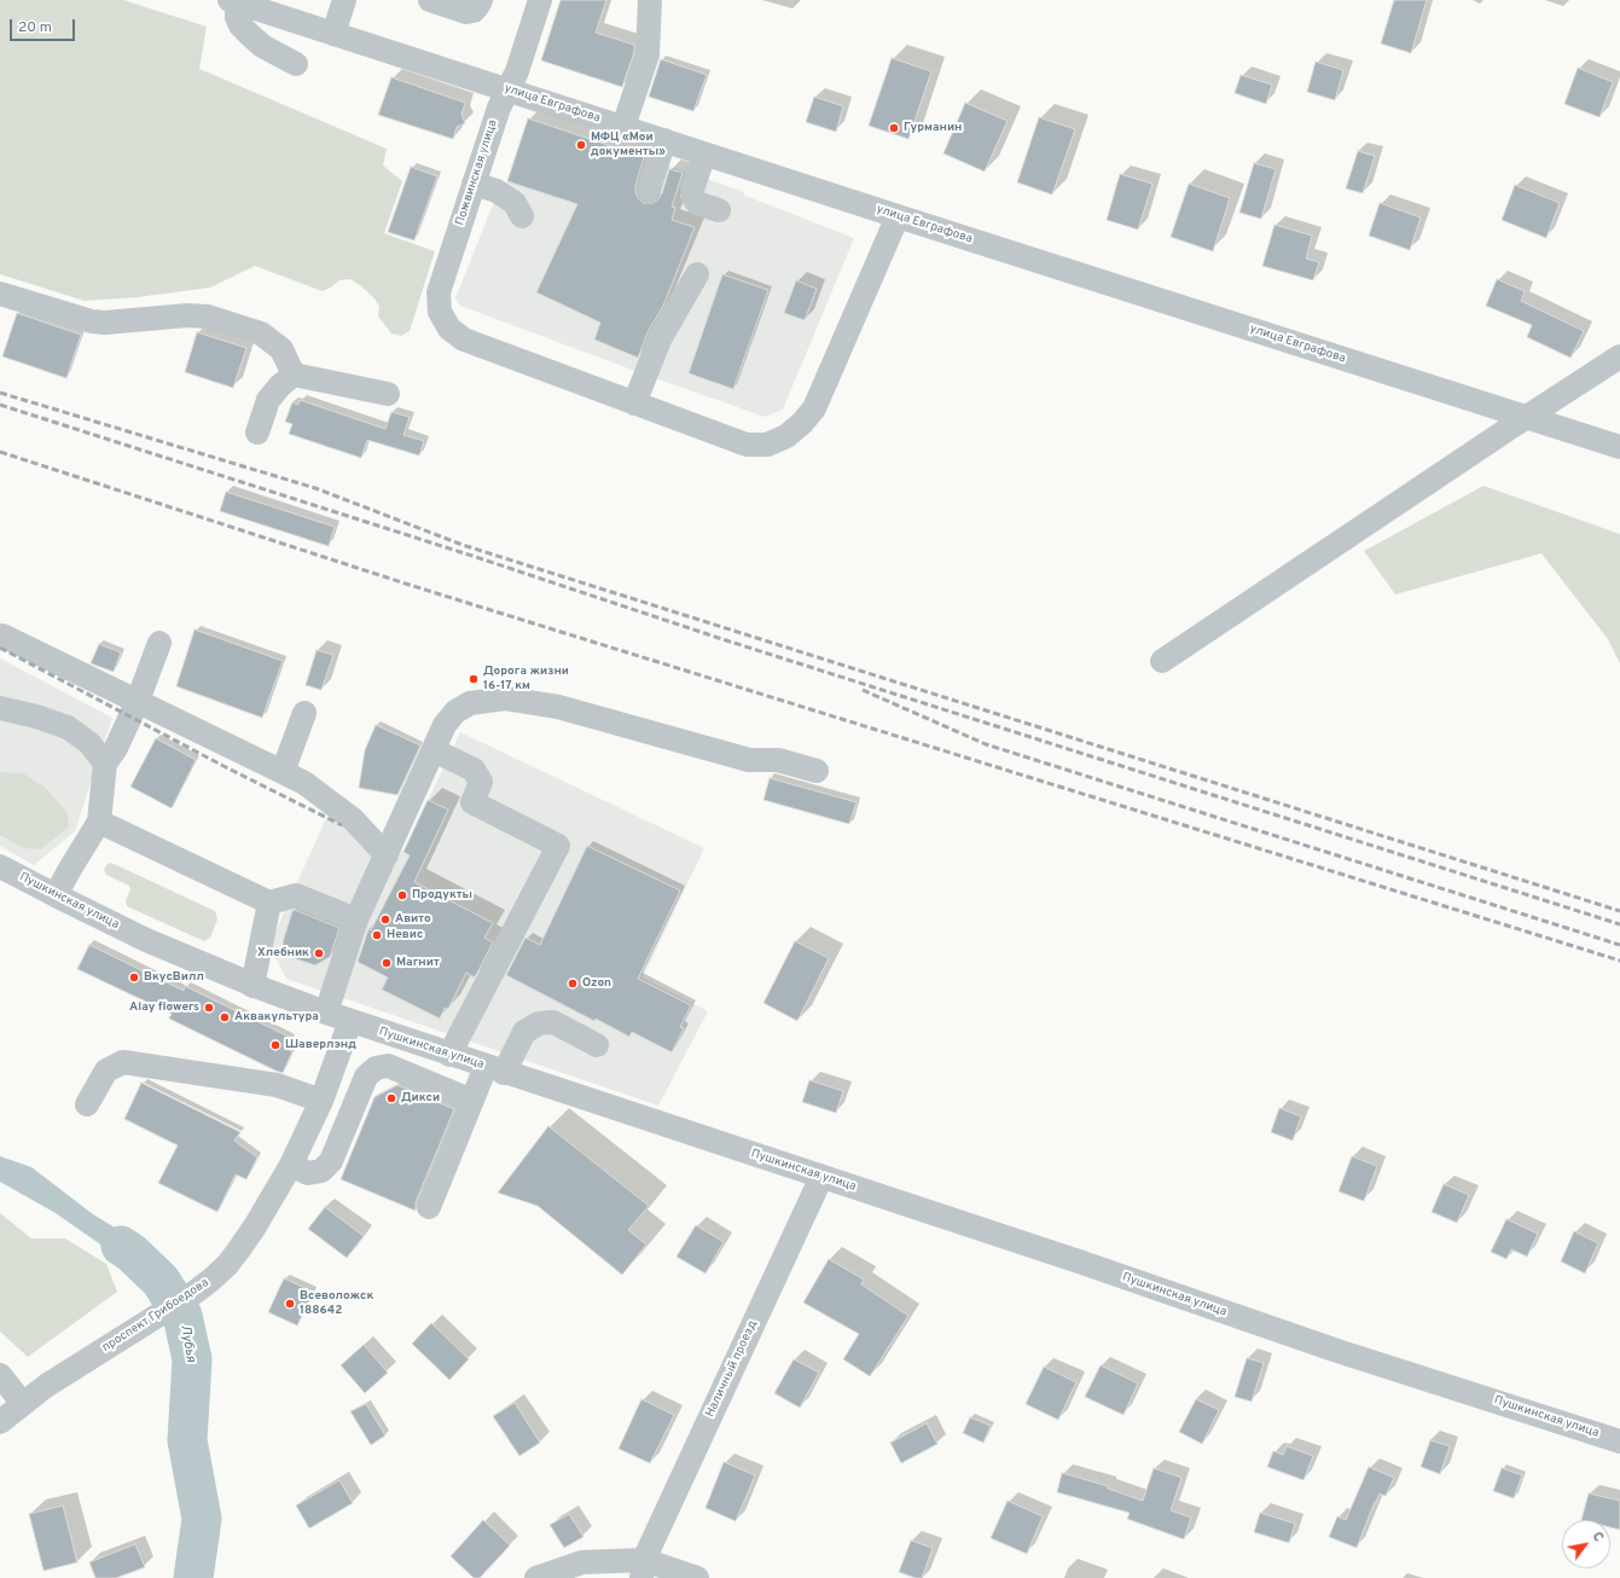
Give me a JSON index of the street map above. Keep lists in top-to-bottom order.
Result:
{
  "streets": {
    "street": [
      "улица Евграфова",
      "Пожвинская улица",
      "Пушкинская улица",
      "проспект Грибоедова",
      "Наличный проезд"
    ]
  },
  "crossings": [
    ["улица Евграфова", "Пожвинская улица"],
    ["Пушкинская улица", "проспект Грибоедова"],
    ["Пушкинская улица", "Наличный проезд"]
  ],
  "water": ["Лубья"],
  "places": [
    "Гурманин",
    "МФЦ «Мои документы»",
    "Дорога жизни 16-17 км",
    "Продукты",
    "Авито",
    "Невис",
    "Хлебник",
    "Магнит",
    "ВкусВилл",
    "Ozon",
    "Alay flowers",
    "Аквакультура",
    "Шаверлэнд",
    "Дикси",
    "Всеволожск 188642"
  ],
  "scale_bar": "20 m",
  "north": "top right"
}
